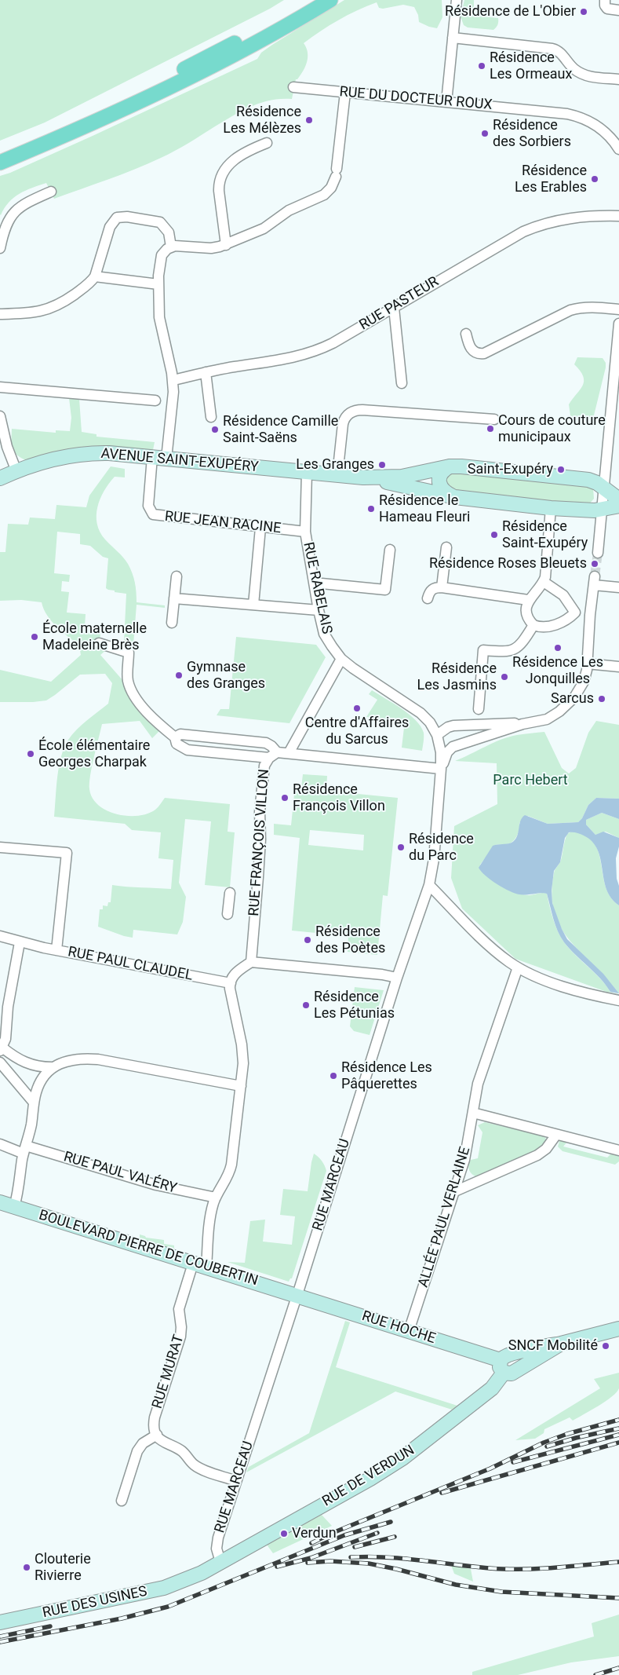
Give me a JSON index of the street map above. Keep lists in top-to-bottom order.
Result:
{
  "streets": {
    "street": [
      "RUE DU DOCTEUR ROUX",
      "RUE PASTEUR",
      "AVENUE SAINT-EXUPÉRY",
      "RUE JEAN RACINE",
      "RUE RABELAIS",
      "RUE FRANÇOIS VILLON",
      "RUE PAUL CLAUDEL",
      "RUE PAUL VALÉRY",
      "RUE MARCEAU",
      "ALLÉE PAUL VERLAINE",
      "BOULEVARD PIERRE DE COUBERTIN",
      "RUE HOCHE",
      "RUE MURAT",
      "RUE DE VERDUN",
      "RUE DES USINES"
    ]
  },
  "crossings": [
    ["AVENUE SAINT-EXUPÉRY", "RUE JEAN RACINE"],
    ["AVENUE SAINT-EXUPÉRY", "RUE RABELAIS"],
    ["RUE JEAN RACINE", "RUE RABELAIS"],
    ["RUE RABELAIS", "RUE FRANÇOIS VILLON"],
    ["RUE RABELAIS", "RUE MARCEAU"],
    ["RUE FRANÇOIS VILLON", "RUE MARCEAU"],
    ["RUE MARCEAU", "BOULEVARD PIERRE DE COUBERTIN"],
    ["RUE MARCEAU", "RUE HOCHE"],
    ["RUE MARCEAU", "RUE DE VERDUN"],
    ["RUE MARCEAU", "RUE DES USINES"],
    ["ALLÉE PAUL VERLAINE", "RUE HOCHE"],
    ["BOULEVARD PIERRE DE COUBERTIN", "RUE HOCHE"],
    ["BOULEVARD PIERRE DE COUBERTIN", "RUE MURAT"],
    ["RUE HOCHE", "RUE DE VERDUN"],
    ["RUE DE VERDUN", "RUE DES USINES"]
  ],
  "parks": ["Parc Hebert"],
  "places": [
    "Résidence de L'Obier",
    "Résidence Les Ormeaux",
    "Résidence Les Mélèzes",
    "Résidence des Sorbiers",
    "Résidence Les Erables",
    "Cours de couture municipaux",
    "Résidence Camille Saint-Saëns",
    "Les Granges",
    "Saint-Exupéry",
    "Résidence le Hameau Fleuri",
    "Résidence Saint-Exupéry",
    "Résidence Roses Bleuets",
    "École maternelle Madeleine Brès",
    "Résidence Les Jonquilles",
    "Gymnase des Granges",
    "Résidence Les Jasmins",
    "Sarcus",
    "Centre d'Affaires du Sarcus",
    "École élémentaire Georges Charpak",
    "Résidence François Villon",
    "Résidence du Parc",
    "Résidence des Poètes",
    "Résidence Les Pétunias",
    "Résidence Les Pâquerettes",
    "SNCF Mobilité",
    "Verdun",
    "Clouterie Rivierre"
  ]
}
